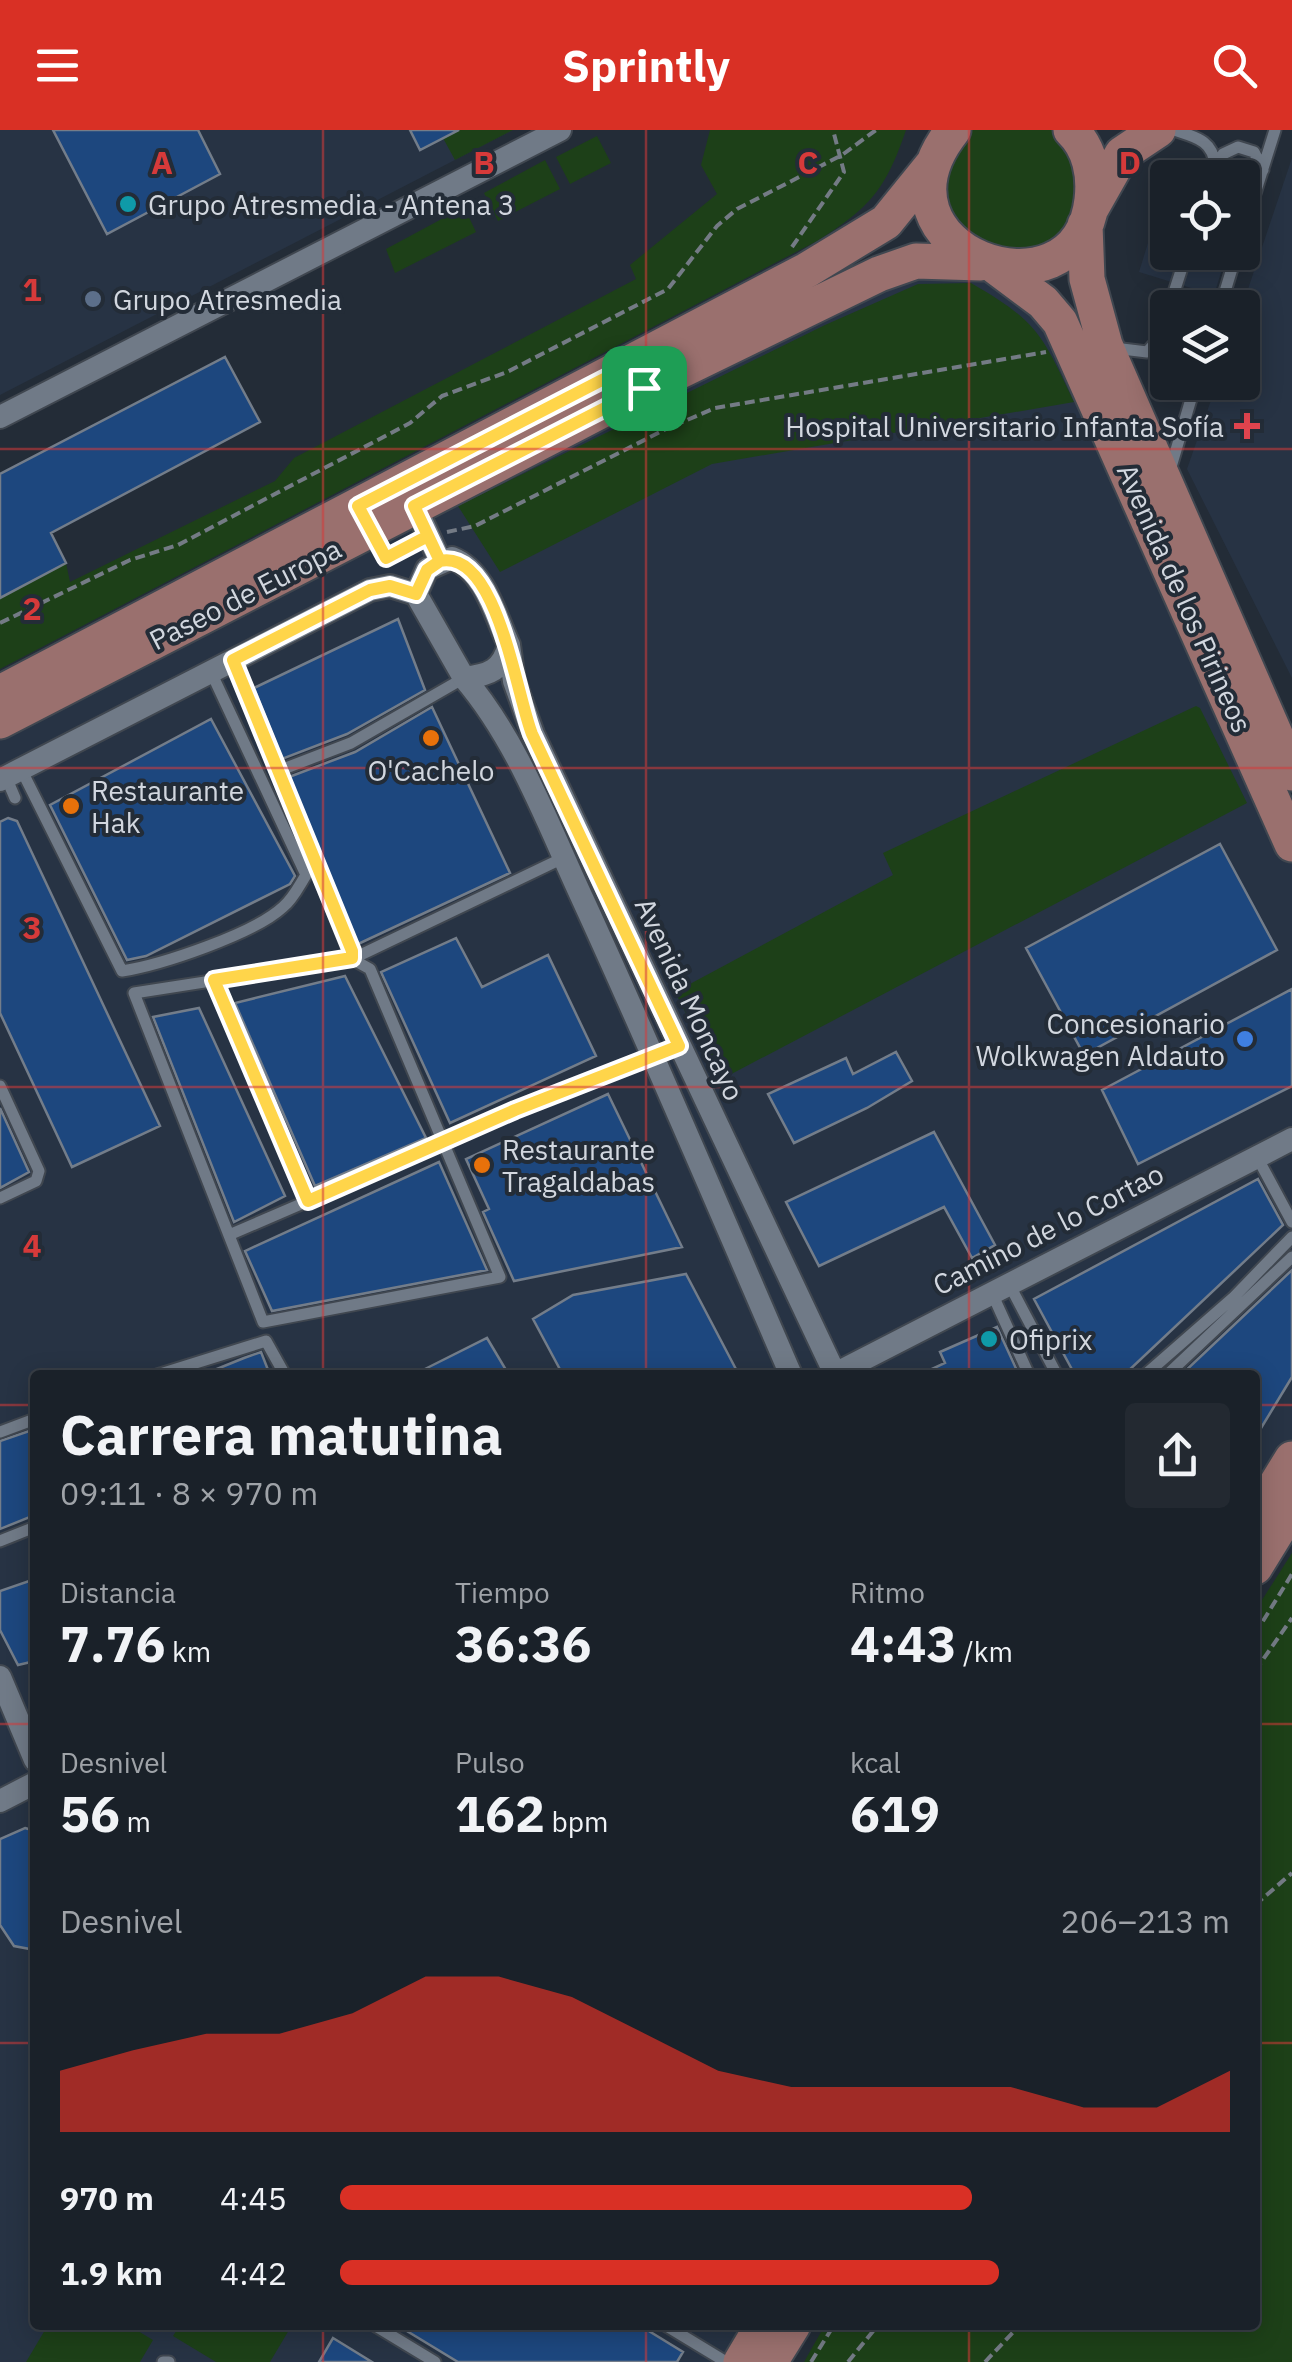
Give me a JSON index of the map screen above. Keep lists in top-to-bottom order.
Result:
{
  "streets": {
    "main road": ["Paseo de Europa", "Avenida de los Pirineos"],
    "street": ["Avenida Moncayo", "Camino de lo Cortao"]
  },
  "crossings": [
    ["Paseo de Europa", "Avenida de los Pirineos"]
  ],
  "places": {
    "other": [
      "Grupo Atresmedia - Antena 3",
      "Grupo Atresmedia",
      "O'Cachelo",
      "Restaurante Hak",
      "Concesionario Wolkwagen Aldauto",
      "Restaurante Tragaldabas",
      "Ofiprix"
    ],
    "health": ["Hospital Universitario Infanta Sofía"]
  },
  "page": {
    "header": "Sprintly",
    "heading": ["Carrera matutina", "09:11 · 8 × 970 m"],
    "stats": [
      ["Distancia", "7.76 km"],
      ["Tiempo", "36:36"],
      ["Ritmo", "4:43 /km"],
      ["Desnivel", "56 m"],
      ["Pulso", "162 bpm"],
      ["kcal", "619"]
    ],
    "chart": ["Desnivel", "206–213 m"],
    "list": [
      {
        "name": "970 m",
        "note": "4:45"
      },
      {
        "name": "1.9 km",
        "note": "4:42"
      }
    ]
  },
  "grid": {
    "columns": [
      "A",
      "B",
      "C",
      "D"
    ],
    "rows": [
      "1",
      "2",
      "3",
      "4"
    ]
  }
}
